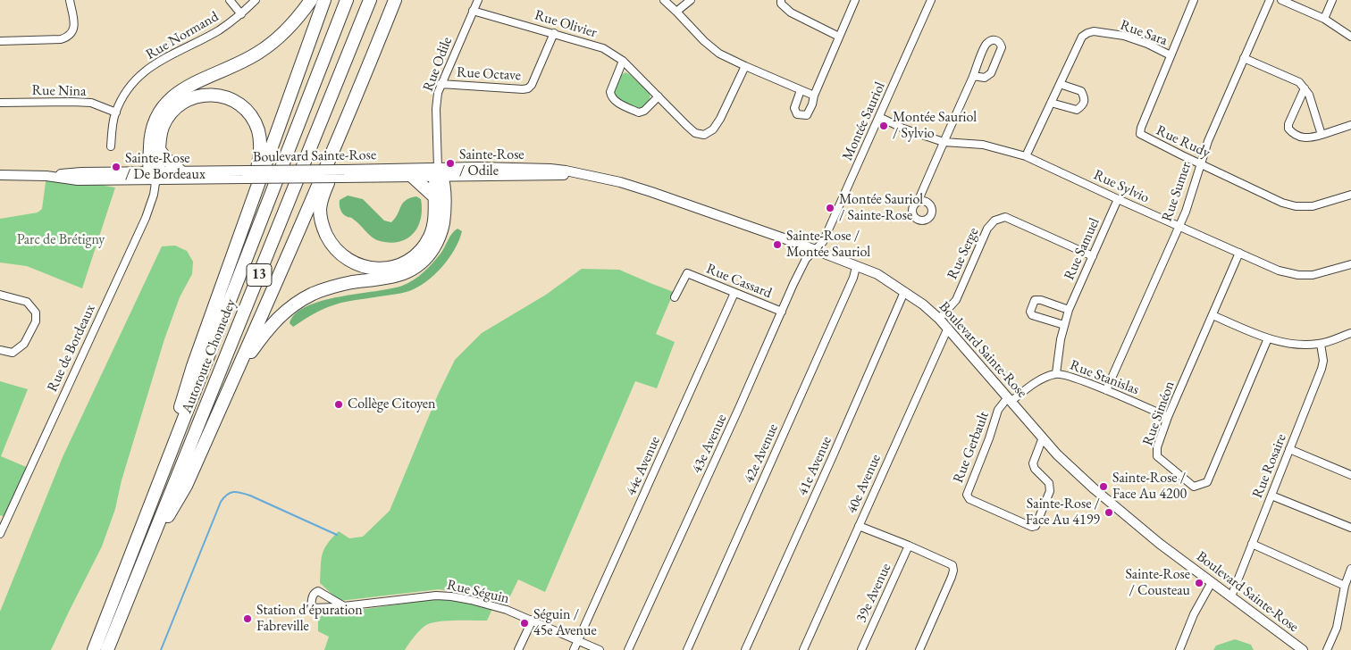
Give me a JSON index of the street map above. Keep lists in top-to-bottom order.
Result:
{
  "streets": {
    "highway": ["13", "Autoroute Chomedey"],
    "street": [
      "Rue Olivier",
      "Rue Sara",
      "Rue Normand",
      "Rue Odile",
      "Rue Octave",
      "Rue Nina",
      "Montée Sauriol",
      "Rue Rudy",
      "Boulevard Sainte-Rose",
      "Rue Sylvio",
      "Rue Sumer",
      "Rue Samuel",
      "Rue Serge",
      "Rue Cassard",
      "Rue de Bordeaux",
      "Rue Stanislas",
      "Rue Siméon",
      "43e Avenue",
      "Rue Gerbault",
      "42e Avenue",
      "44e Avenue",
      "41e Avenue",
      "Rue Rosaire",
      "40e Avenue",
      "Rue Séguin",
      "39e Avenue"
    ]
  },
  "crossings": [
    ["Rue Olivier", "Rue Odile"],
    ["Rue Olivier", "Rue Octave"],
    ["Rue Sara", "Rue Rudy"],
    ["Rue Sara", "Rue Sylvio"],
    ["Rue Normand", "Rue Nina"],
    ["Rue Odile", "Rue Octave"],
    ["Rue Odile", "Boulevard Sainte-Rose"],
    ["Montée Sauriol", "Boulevard Sainte-Rose"],
    ["Montée Sauriol", "Rue Sylvio"],
    ["Montée Sauriol", "43e Avenue"],
    ["Rue Rudy", "Rue Sumer"],
    ["Boulevard Sainte-Rose", "Rue Serge"],
    ["Boulevard Sainte-Rose", "Rue de Bordeaux"],
    ["Boulevard Sainte-Rose", "Rue Stanislas"],
    ["Boulevard Sainte-Rose", "43e Avenue"],
    ["Boulevard Sainte-Rose", "Rue Gerbault"],
    ["Boulevard Sainte-Rose", "42e Avenue"],
    ["Boulevard Sainte-Rose", "41e Avenue"],
    ["Boulevard Sainte-Rose", "Rue Rosaire"],
    ["Boulevard Sainte-Rose", "40e Avenue"],
    ["Rue Sylvio", "Rue Sumer"],
    ["Rue Sylvio", "Rue Samuel"],
    ["Rue Sylvio", "Rue Siméon"],
    ["Rue Sumer", "Rue Stanislas"],
    ["Rue Samuel", "Rue Serge"],
    ["Rue Samuel", "Rue Stanislas"],
    ["Rue Cassard", "43e Avenue"],
    ["Rue Cassard", "44e Avenue"],
    ["Rue Stanislas", "Rue Siméon"],
    ["Rue Stanislas", "Rue Gerbault"],
    ["44e Avenue", "Rue Séguin"]
  ],
  "parks": ["Parc de Brétigny"],
  "places": [
    "Montée Sauriol / Sylvio",
    "Sainte-Rose / Odile",
    "Sainte-Rose / De Bordeaux",
    "Montée Sauriol / Sainte-Rose",
    "Sainte-Rose / Montée Sauriol",
    "Collège Citoyen",
    "Sainte-Rose / Face Au 4200",
    "Sainte-Rose / Face Au 4199",
    "Sainte-Rose / Cousteau",
    "Station d'épuration Fabreville",
    "Séguin / 45e Avenue"
  ]
}
